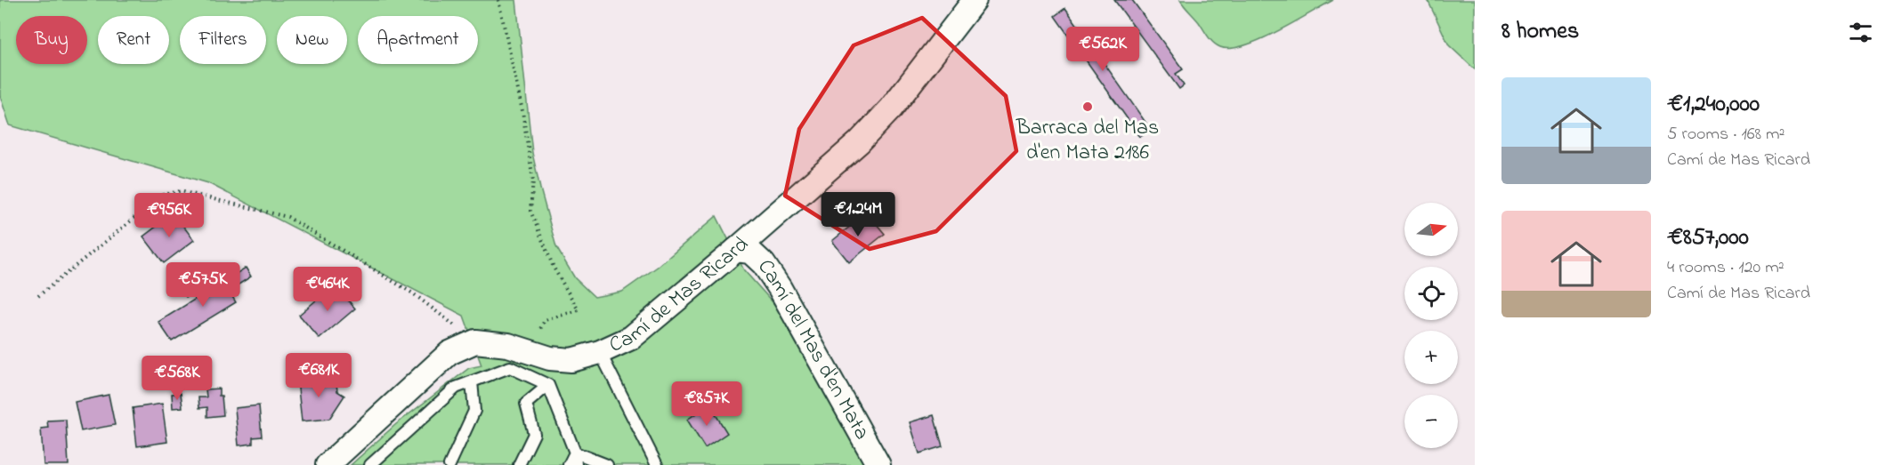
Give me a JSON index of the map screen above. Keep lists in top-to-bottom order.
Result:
{
  "streets": {
    "street": ["Camí de Mas Ricard", "Camí del Mas d'en Mata"]
  },
  "crossings": [
    ["Camí de Mas Ricard", "Camí del Mas d'en Mata"]
  ],
  "places": ["Barraca del Mas d'en Mata 2186"],
  "north": "right",
  "page": {
    "heading": "8 homes",
    "chip": [
      "Buy",
      "Rent",
      "Filters",
      "New",
      "Apartment"
    ],
    "price": [
      "€562K",
      "€1.24M",
      "€956K",
      "€575K",
      "€464K",
      "€681K",
      "€568K",
      "€857K"
    ],
    "list": [
      {
        "name": "€1,240,000",
        "note": "5 rooms · 168 m² · Camí de Mas Ricard"
      },
      {
        "name": "€857,000",
        "note": "4 rooms · 120 m² · Camí de Mas Ricard"
      }
    ],
    "map_buttons": ["+", "−"]
  }
}
